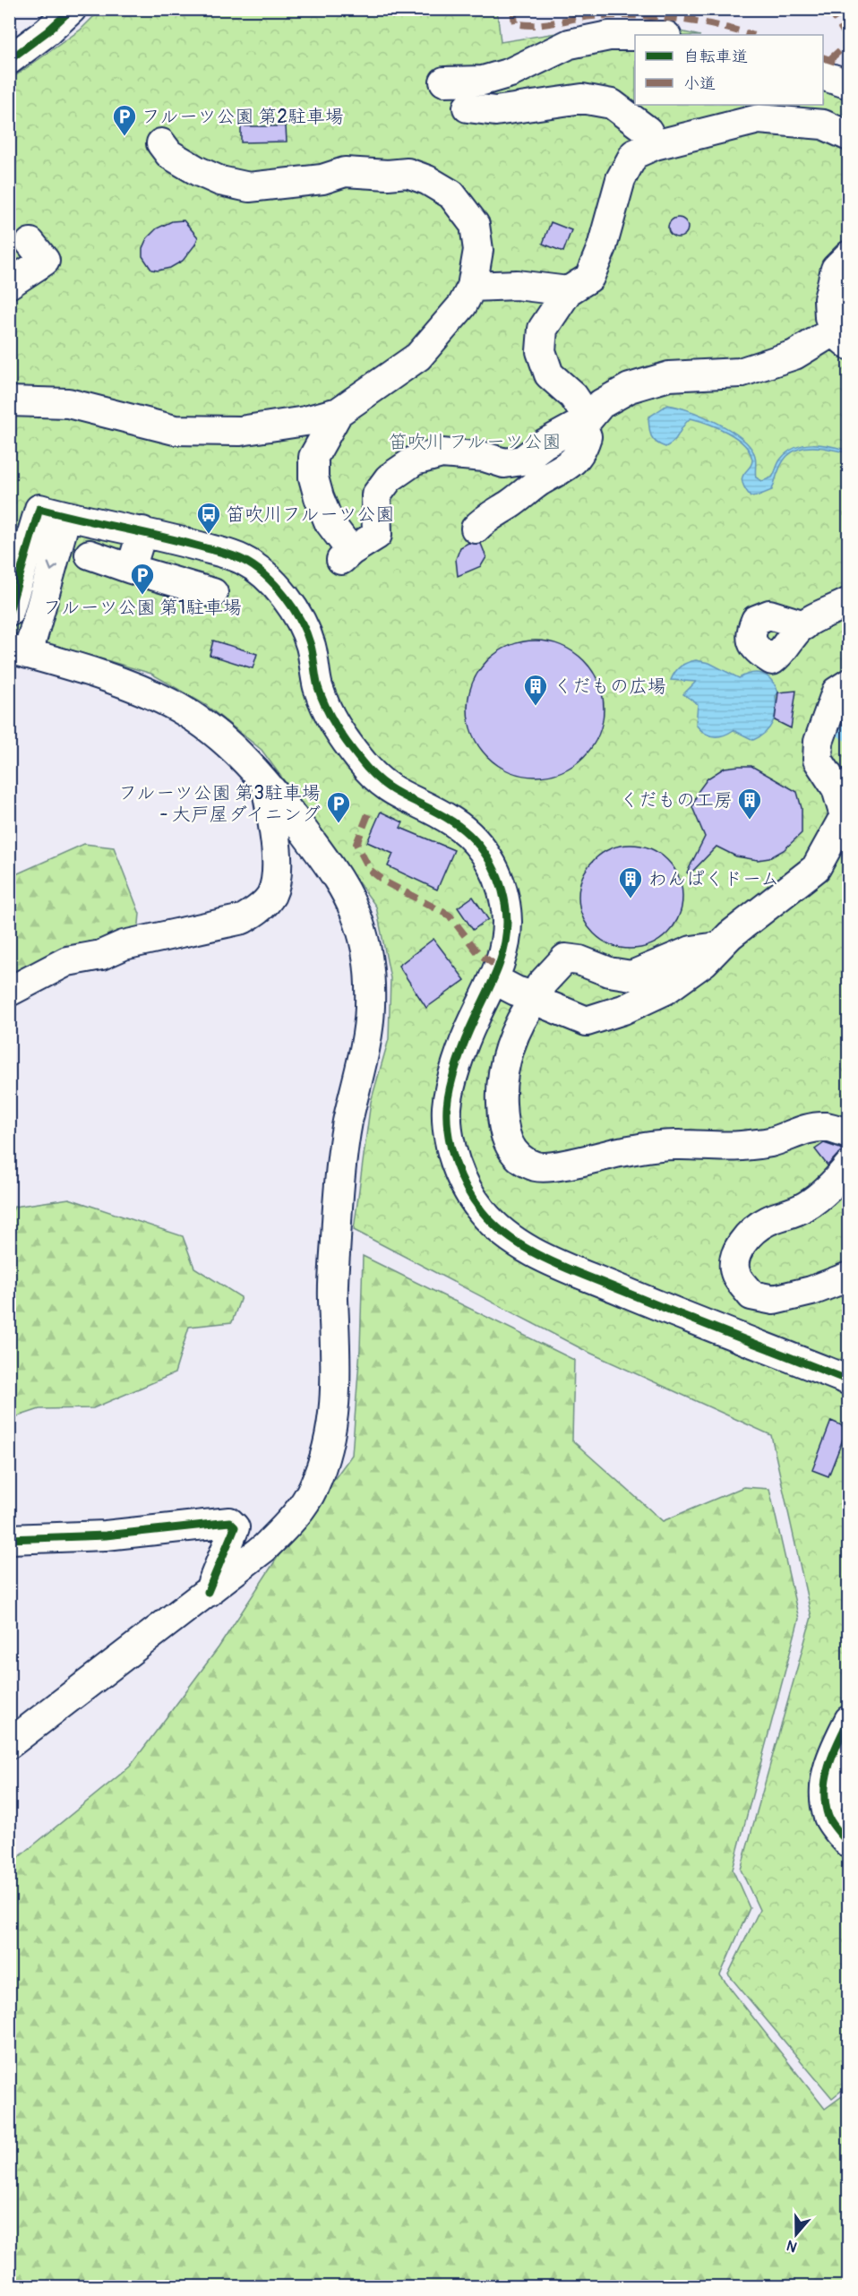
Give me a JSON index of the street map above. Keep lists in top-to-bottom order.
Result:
{
  "parks": ["笛吹川 フルーツ公園"],
  "places": {
    "parking": ["フルーツ公園 第2駐車場", "フルーツ公園 第1駐車場", "フルーツ公園 第3駐車場 - 大戸屋ダイニング"],
    "bus stop": ["笛吹川フルーツ公園"],
    "building": ["くだもの広場", "くだもの工房", "わんぱくドーム"]
  },
  "legend": ["自転車道", "小道"],
  "north": "bottom"
}
